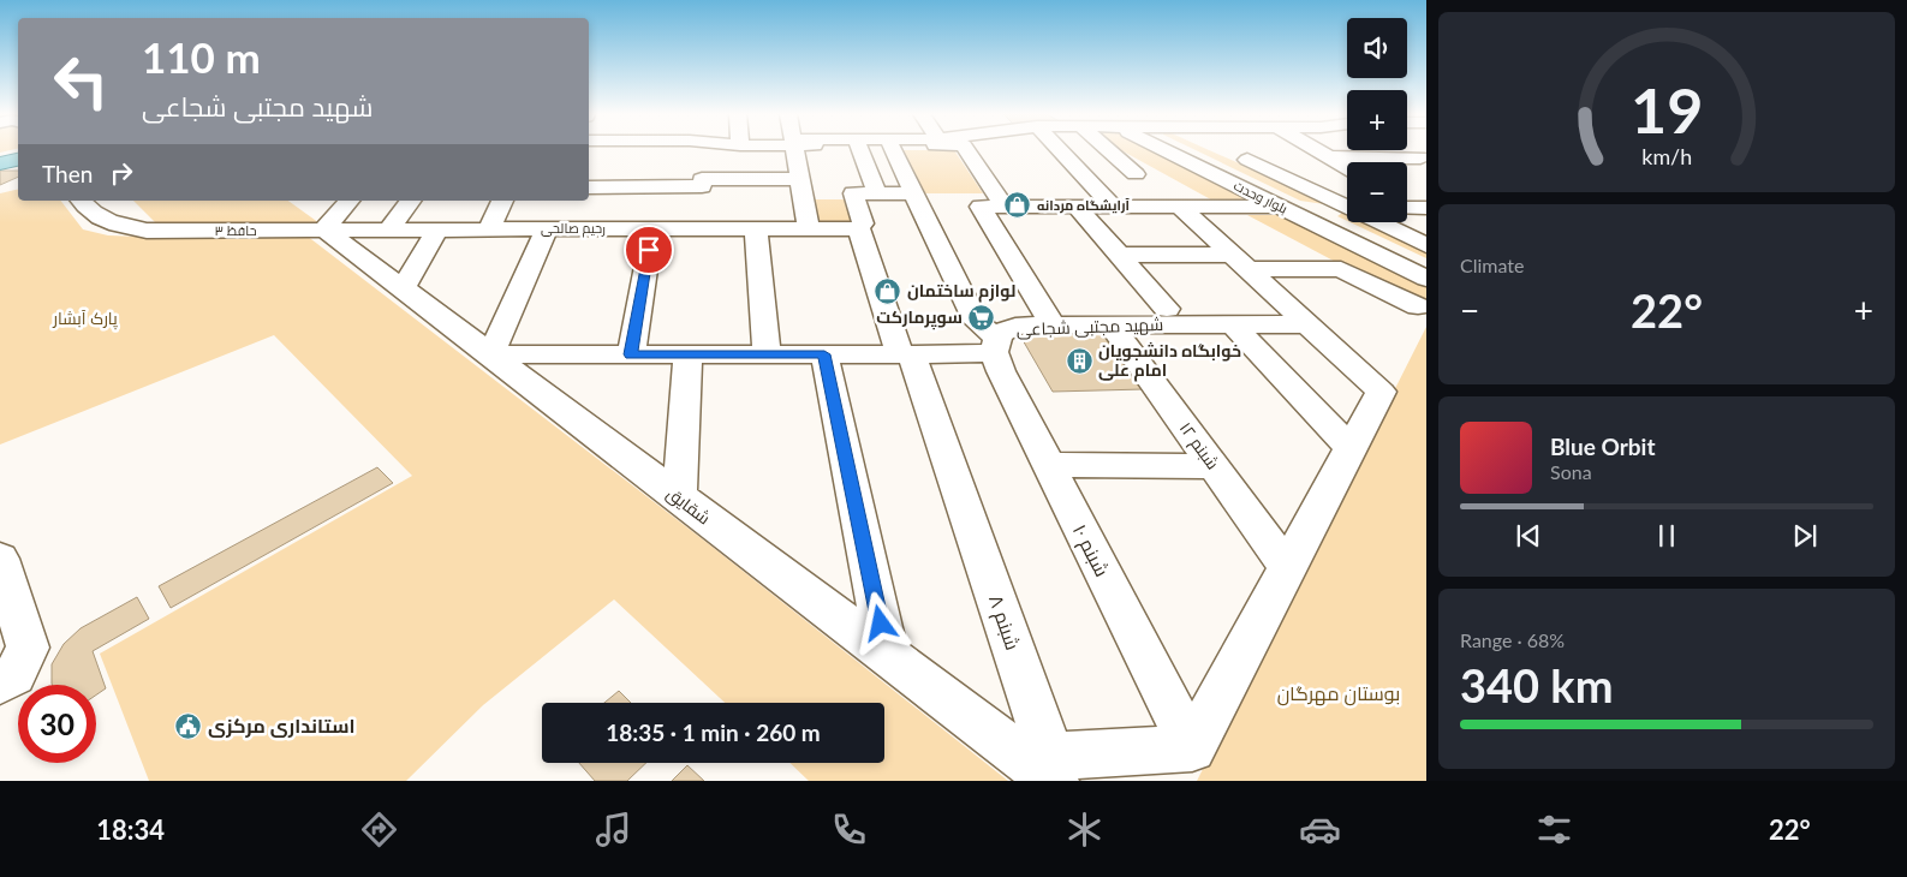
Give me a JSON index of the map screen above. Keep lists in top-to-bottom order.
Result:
{
  "streets": {
    "street": [
      "بلوار وحدت",
      "رحیم صالحی",
      "حافظ ۳",
      "شهید مجتبی شجاعی",
      "شبنم ۱۲",
      "شقایق",
      "شبنم ۱۰",
      "شبنم ۸"
    ]
  },
  "crossings": [
    ["رحیم صالحی", "حافظ ۳"],
    ["رحیم صالحی", "شقایق"],
    ["رحیم صالحی", "شبنم ۸"],
    ["حافظ ۳", "شقایق"],
    ["شهید مجتبی شجاعی", "شبنم ۱۲"],
    ["شهید مجتبی شجاعی", "شقایق"],
    ["شهید مجتبی شجاعی", "شبنم ۱۰"],
    ["شهید مجتبی شجاعی", "شبنم ۸"],
    ["شقایق", "شبنم ۸"]
  ],
  "parks": ["پارک آبشار", "بوستان مهرگان"],
  "places": {
    "shop": ["آرایشگاه مردانه", "لوازم ساختمان"],
    "supermarket": ["سوپرمارکت"],
    "building": ["خوابگاه دانشجویان امام علی"],
    "public building": ["استانداری مرکزی"]
  },
  "page": {
    "map_buttons": ["+", "−"],
    "turn": ["110 m", "شهید مجتبی شجاعی"],
    "then": "Then",
    "tile": [
      "Climate",
      ["Range · 68%", "340 km"]
    ],
    "heat": ["−", "22°", "+"],
    "song": ["Blue Orbit", "Sona"],
    "limit": "30",
    "trip": "18:35 · 1 min · 260 m",
    "tabs": ["18:34", "22°"],
    "gauge": ["19", "km/h"]
  }
}
